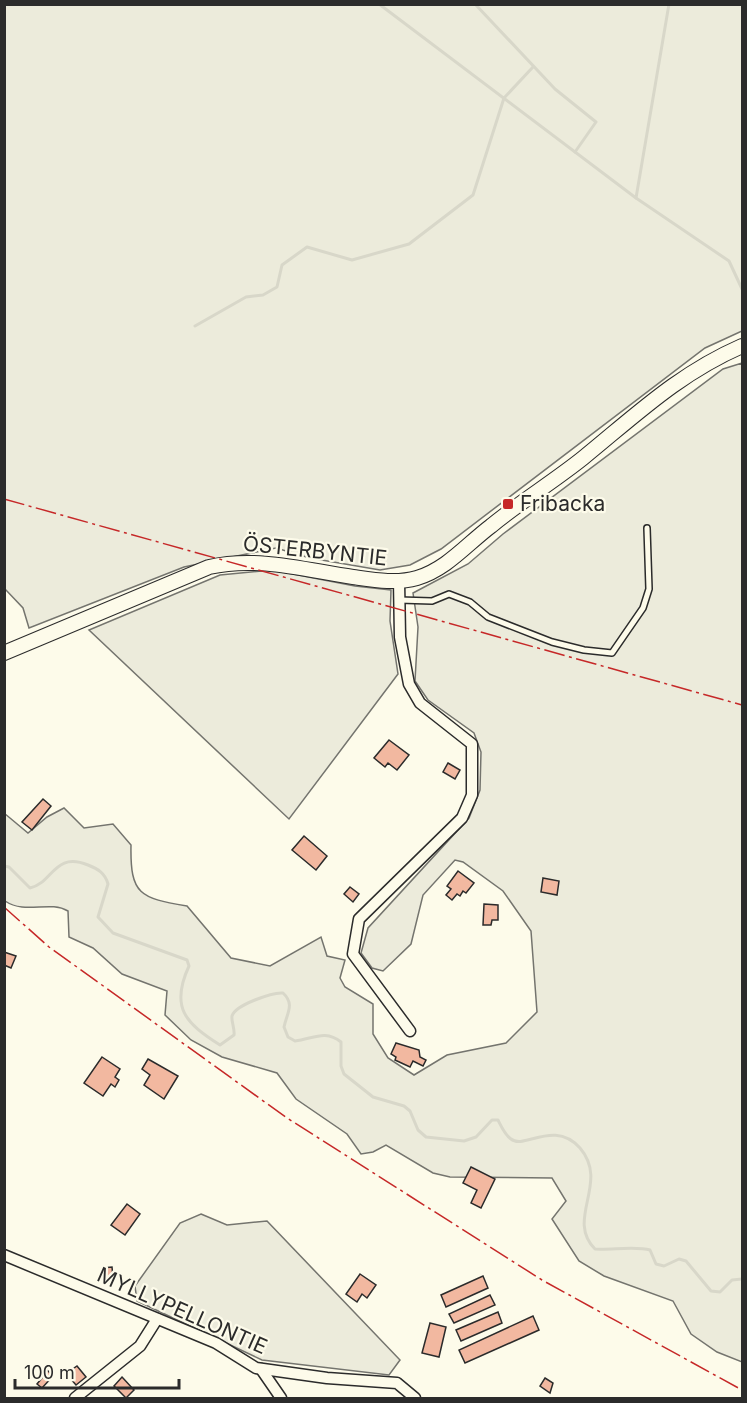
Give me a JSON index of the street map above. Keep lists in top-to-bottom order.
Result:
{
  "streets": {
    "street": ["ÖSTERBYNTIE", "MYLLYPELLONTIE"]
  },
  "places": {
    "transit": ["Fribacka"]
  },
  "scale_bar": "100 m"
}
